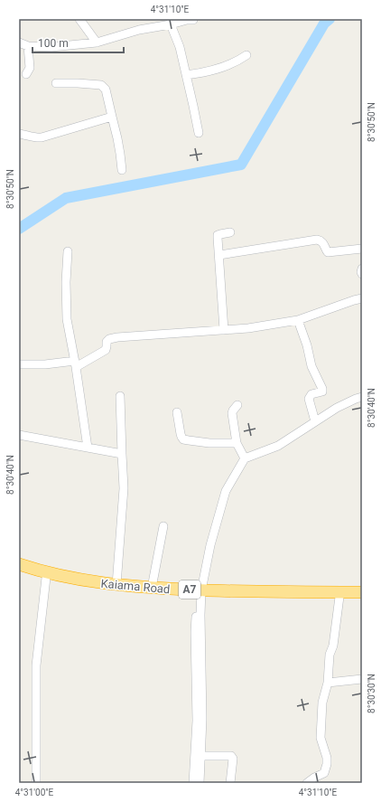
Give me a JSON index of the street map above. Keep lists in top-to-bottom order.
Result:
{
  "streets": {
    "highway": ["Kaiama Road", "A7"]
  },
  "scale_bar": "100 m",
  "coordinates": [
    "4°31'10\"E",
    "8°30'50\"N",
    "8°30'40\"N",
    "8°30'30\"N",
    "4°31'00\"E"
  ]
}
